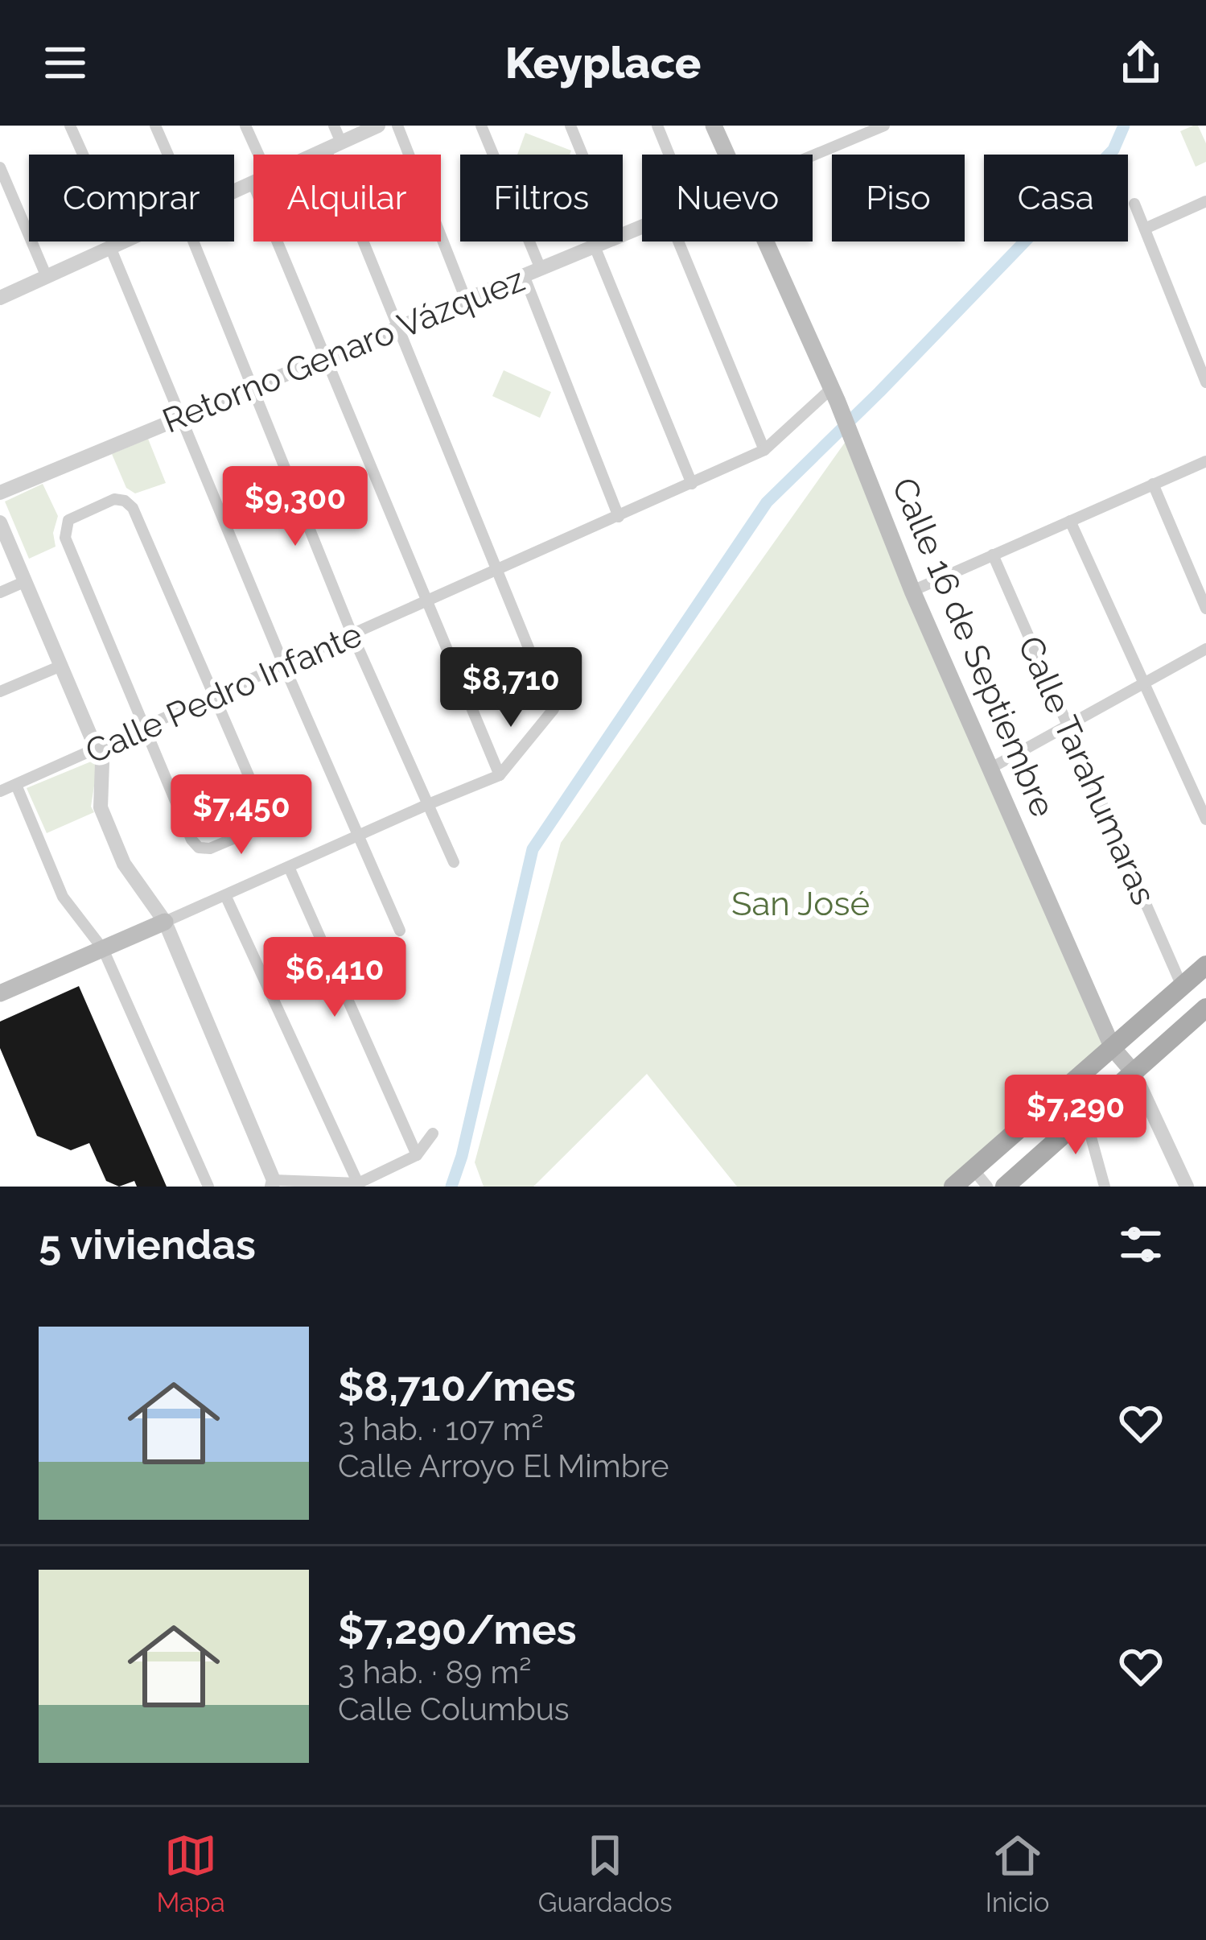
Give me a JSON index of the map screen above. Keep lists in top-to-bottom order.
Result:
{
  "streets": {
    "main road": ["Calle 16 de Septiembre"],
    "street": ["Retorno Genaro Vázquez", "Calle Pedro Infante", "Calle Tarahumaras"]
  },
  "crossings": [
    ["Calle 16 de Septiembre", "Calle Pedro Infante"]
  ],
  "parks": ["San José"],
  "page": {
    "header": "Keyplace",
    "chip": [
      "Comprar",
      "Alquilar",
      "Filtros",
      "Nuevo",
      "Piso",
      "Casa"
    ],
    "price": [
      "$9,300",
      "$8,710",
      "$7,450",
      "$6,410",
      "$7,290"
    ],
    "heading": "5 viviendas",
    "list": [
      {
        "name": "$8,710/mes",
        "note": "3 hab. · 107 m² · Calle Arroyo El Mimbre"
      },
      {
        "name": "$7,290/mes",
        "note": "3 hab. · 89 m² · Calle Columbus"
      }
    ],
    "tabs": ["Mapa", "Guardados", "Inicio"]
  }
}
